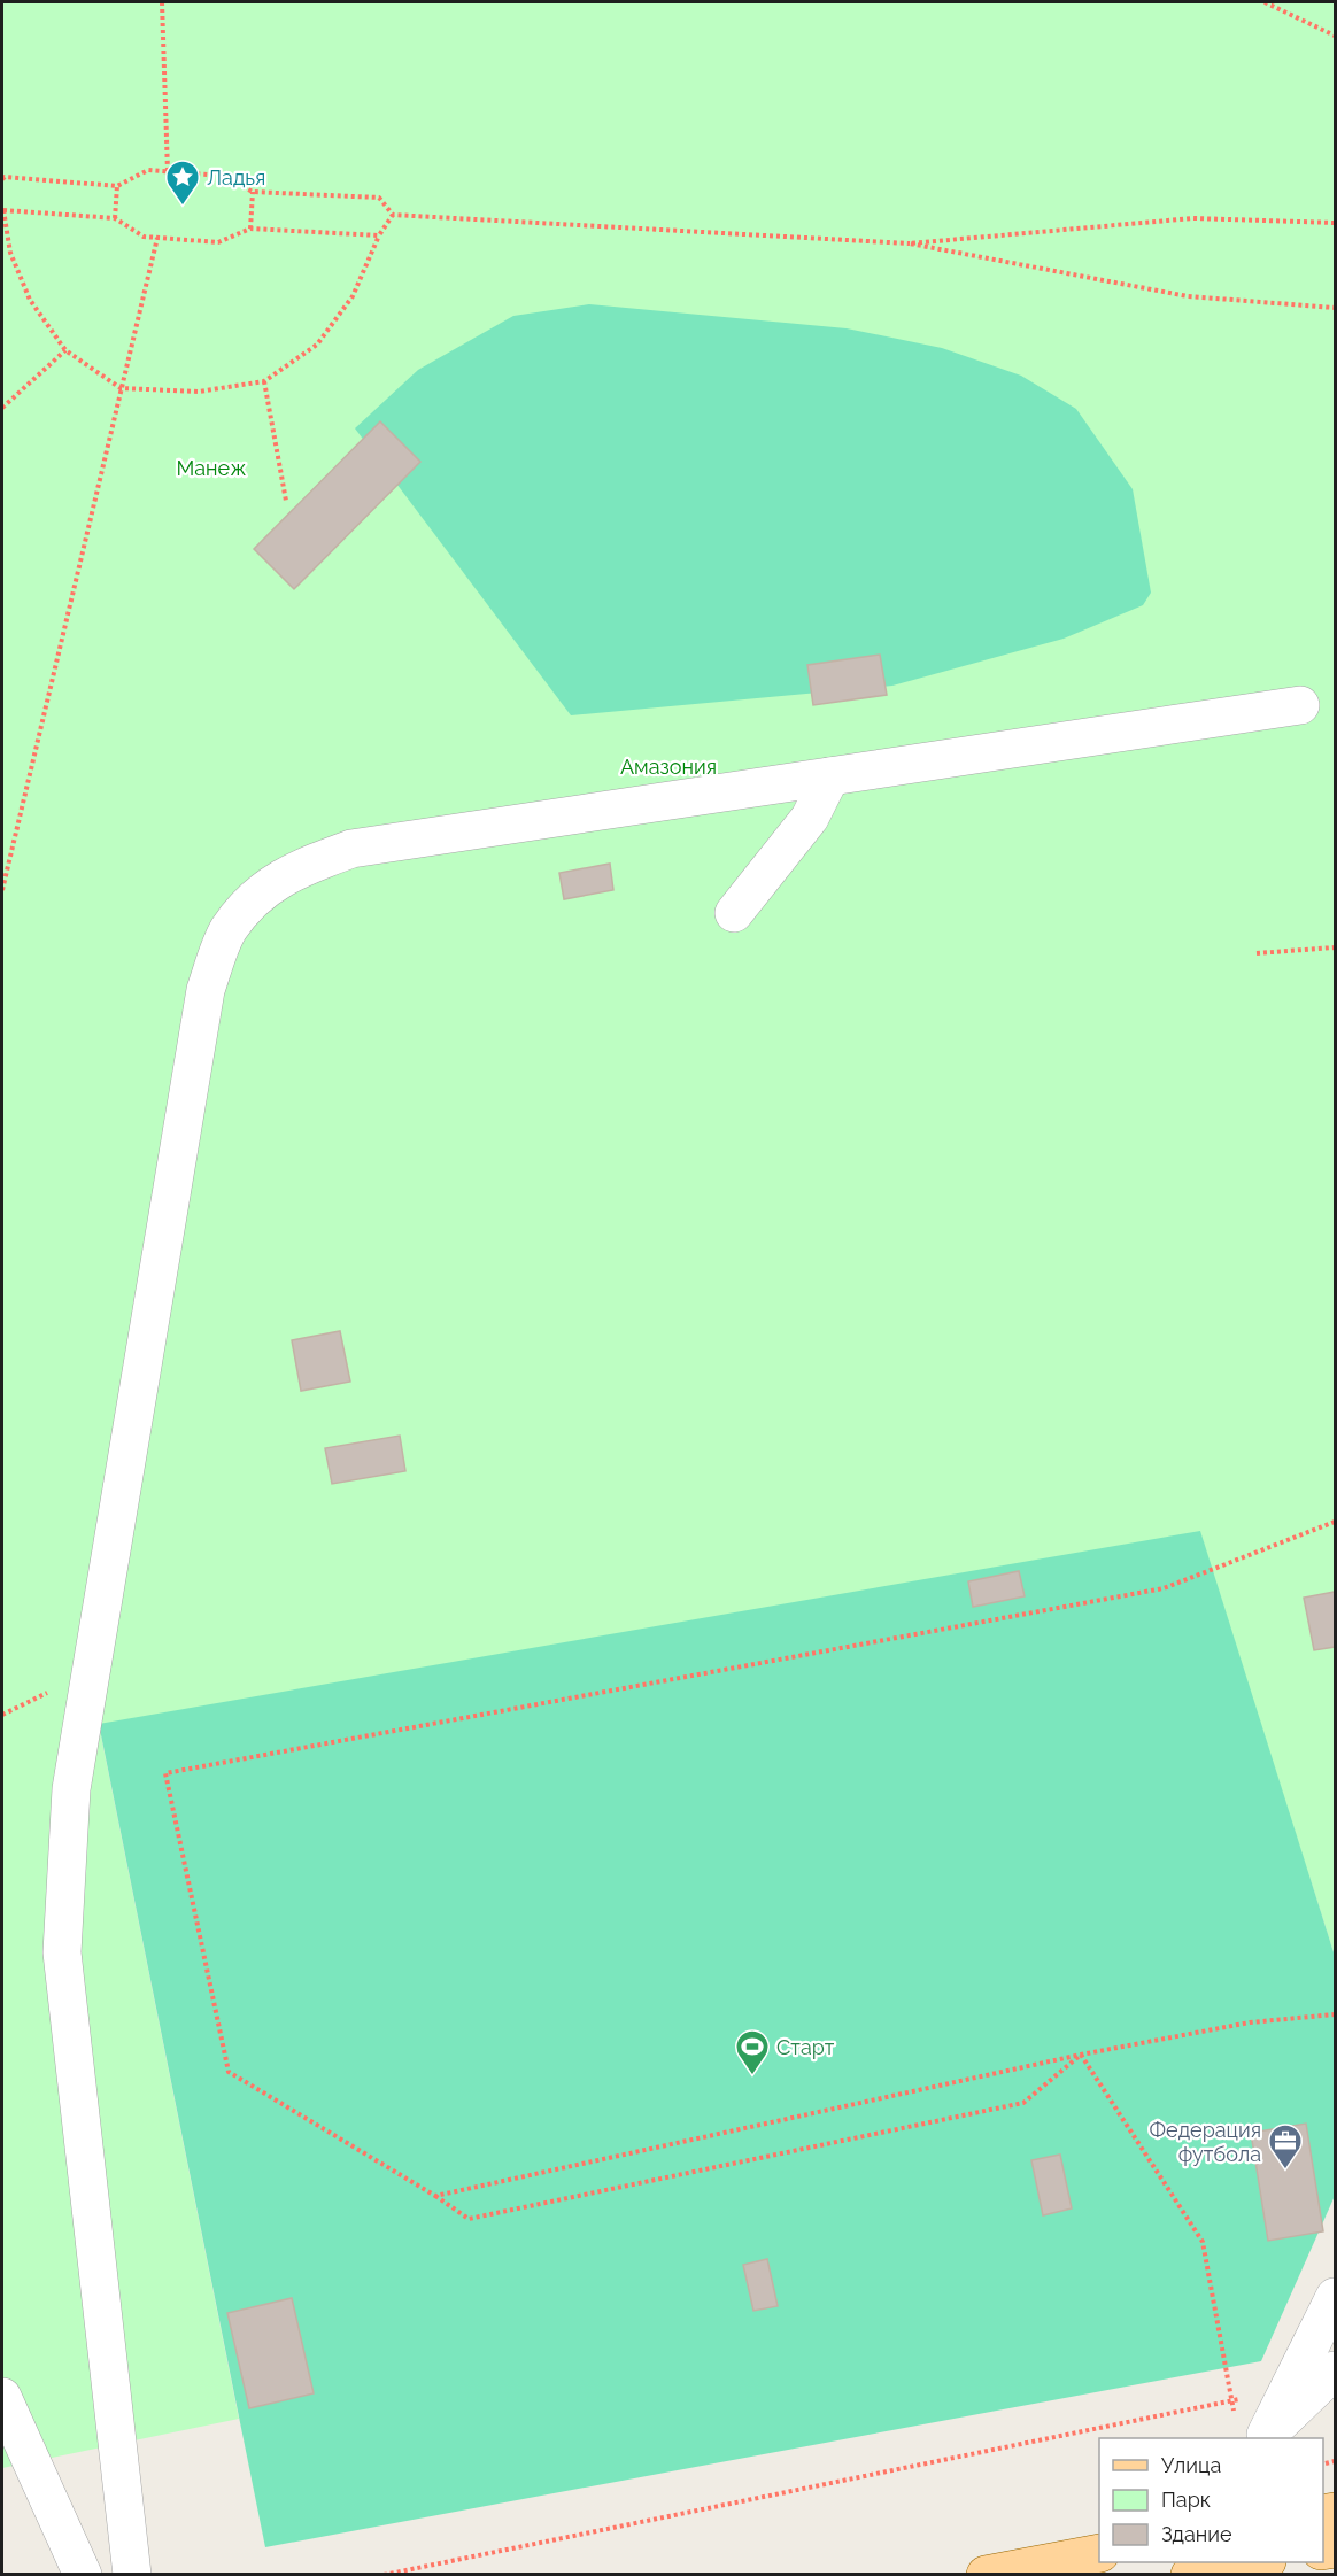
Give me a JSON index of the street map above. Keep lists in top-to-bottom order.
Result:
{
  "parks": ["Манеж", "Амазония"],
  "places": {
    "place": ["Ладья"],
    "sports": ["Старт"],
    "office": ["Федерация футбола"]
  },
  "legend": ["Улица", "Парк", "Здание"]
}
